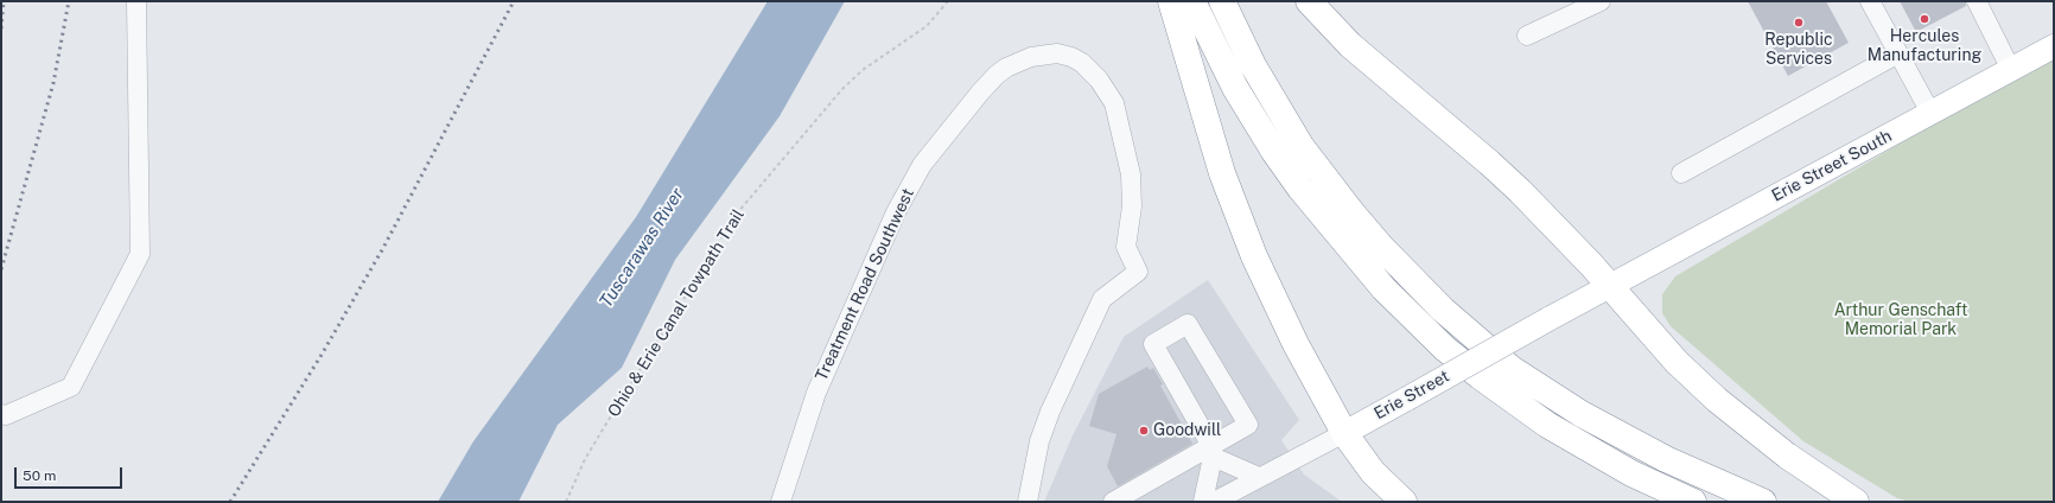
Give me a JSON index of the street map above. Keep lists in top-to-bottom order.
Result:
{
  "streets": {
    "main road": ["Erie Street South", "Erie Street"],
    "street": ["Treatment Road Southwest"],
    "path": ["Ohio & Erie Canal Towpath Trail"]
  },
  "crossings": [
    ["Erie Street South", "Erie Street"]
  ],
  "water": ["Tuscarawas River"],
  "parks": ["Arthur Genschaft Memorial Park"],
  "places": ["Hercules Manufacturing", "Republic Services", "Goodwill"],
  "scale_bar": "50 m"
}
